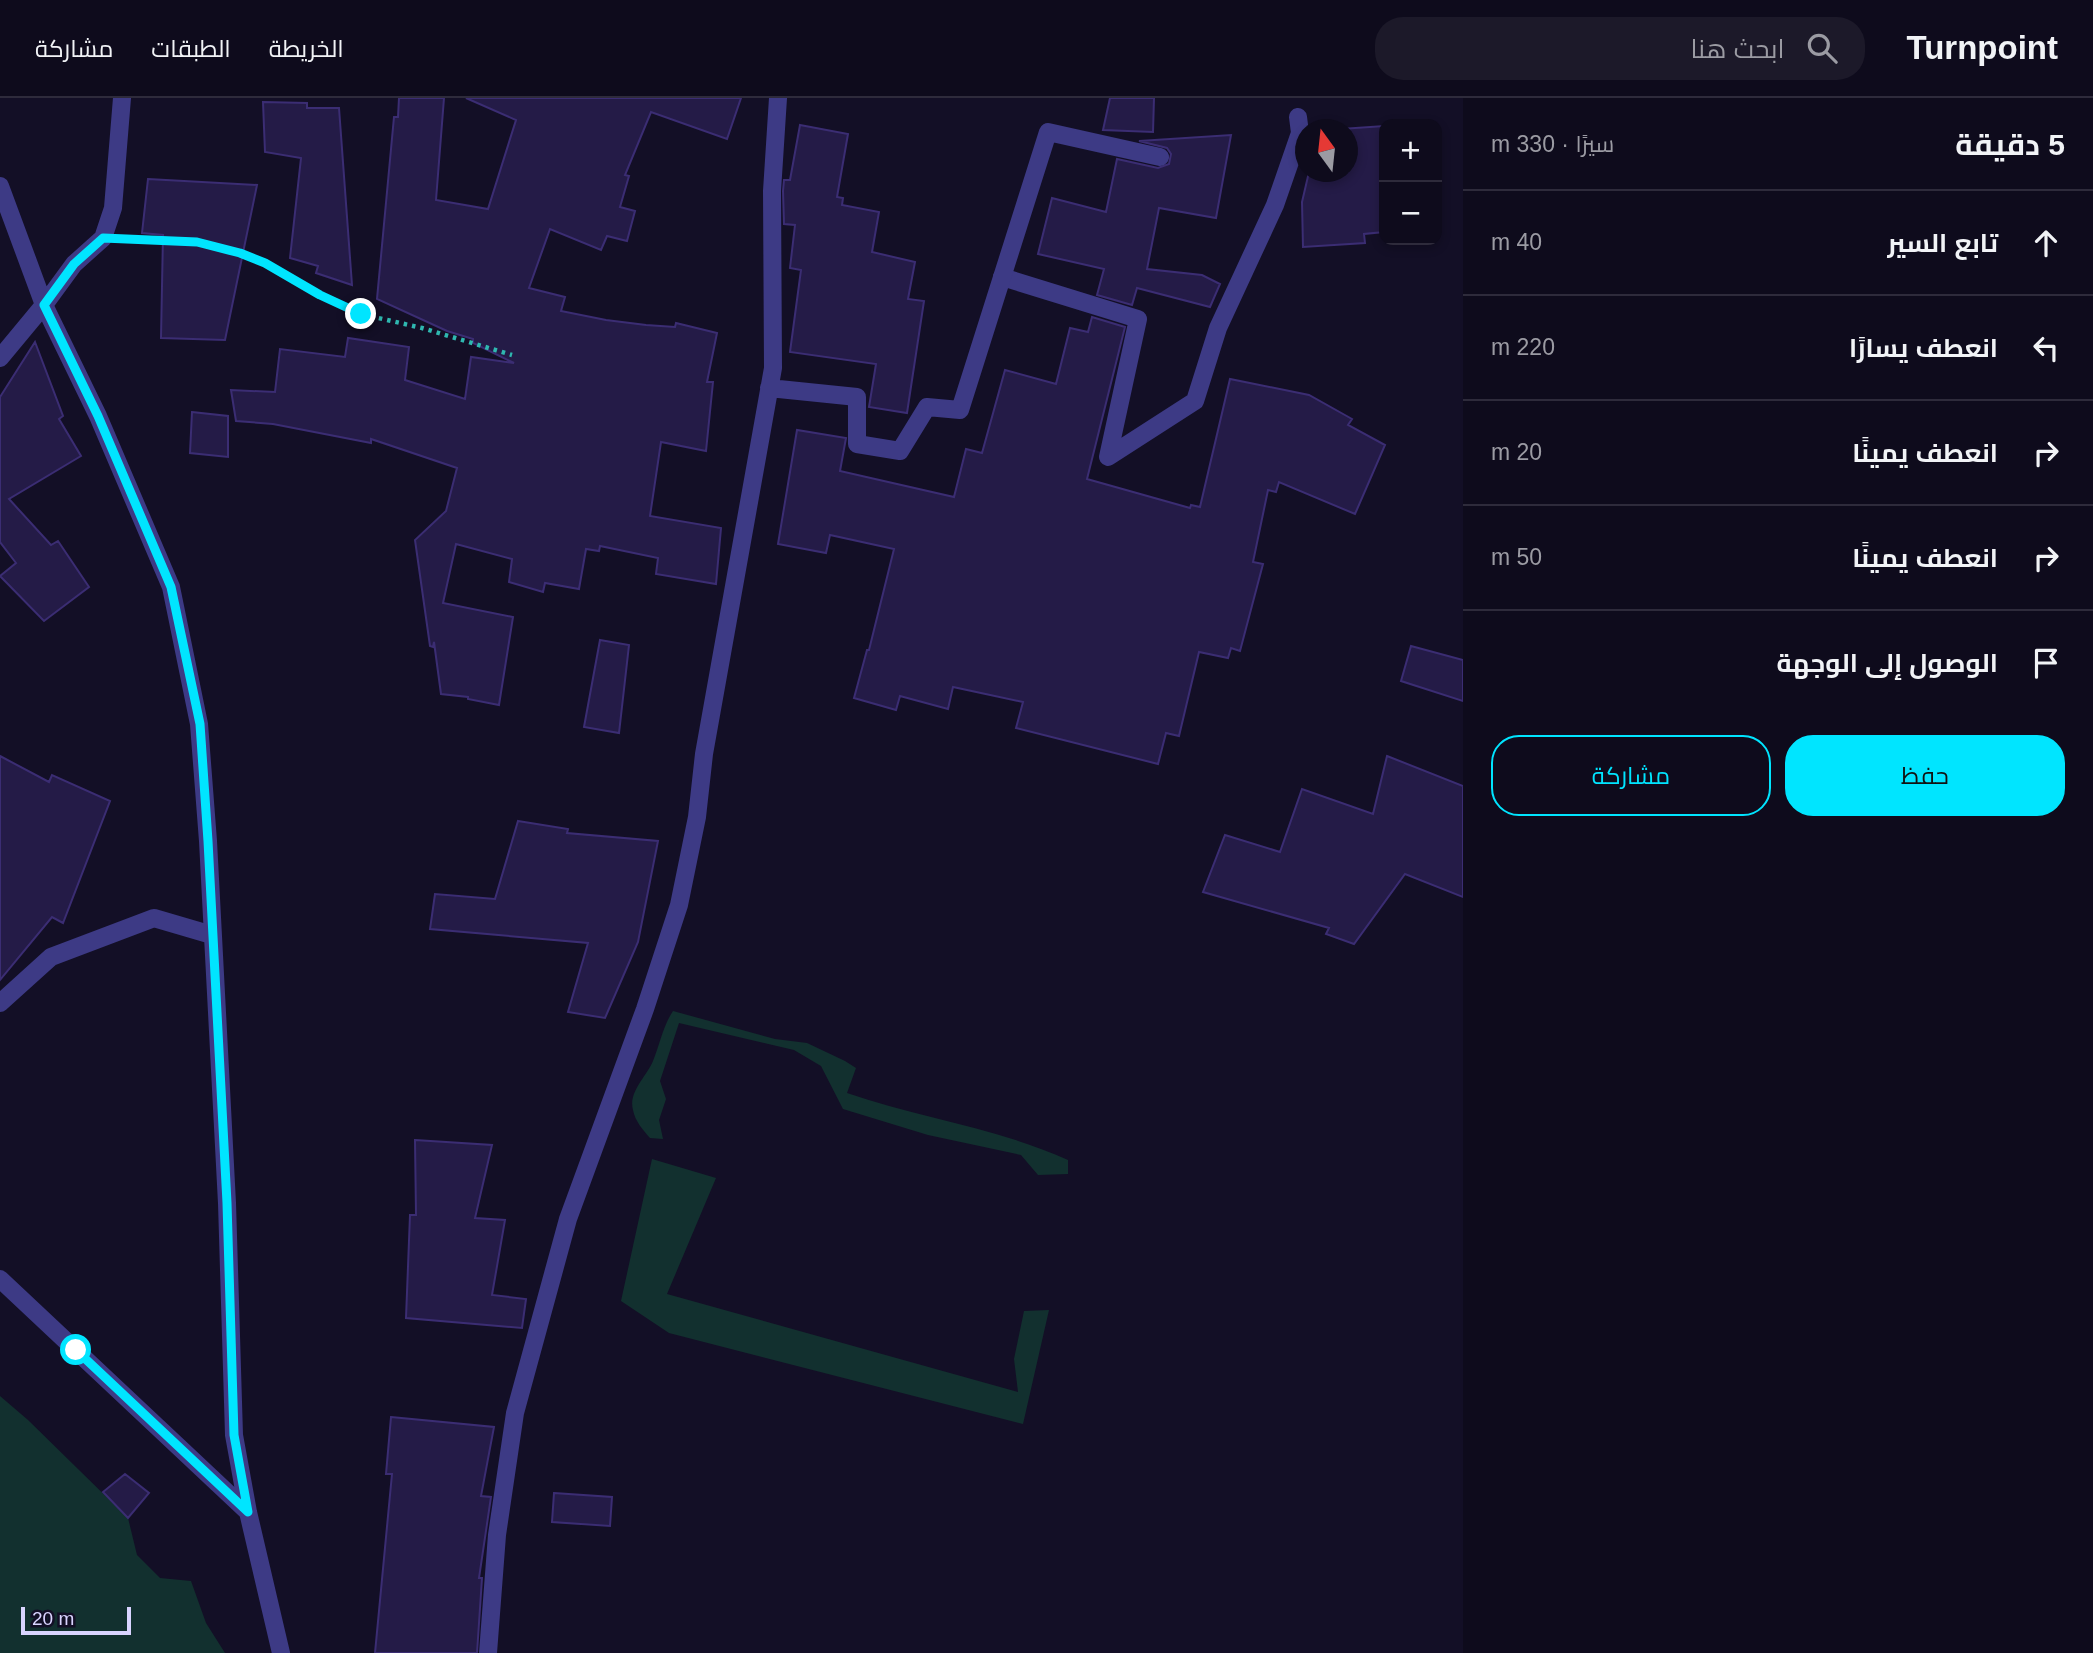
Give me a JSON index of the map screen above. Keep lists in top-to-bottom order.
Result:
{
  "scale_bar": "20 m",
  "north": "top",
  "page": {
    "header": "Turnpoint",
    "search": "ابحث هنا",
    "nav": ["الخريطة", "الطبقات", "مشاركة"],
    "heading": ["5 دقيقة", "سيرًا · 330 m"],
    "map_buttons": ["+", "−"],
    "list": [
      ["تابع السير", "40 m"],
      ["انعطف يسارًا", "220 m"],
      ["انعطف يمينًا", "20 m"],
      ["انعطف يمينًا", "50 m"],
      "الوصول إلى الوجهة"
    ],
    "buttons": ["حفظ", "مشاركة"],
    "scale": "20 m"
  }
}
